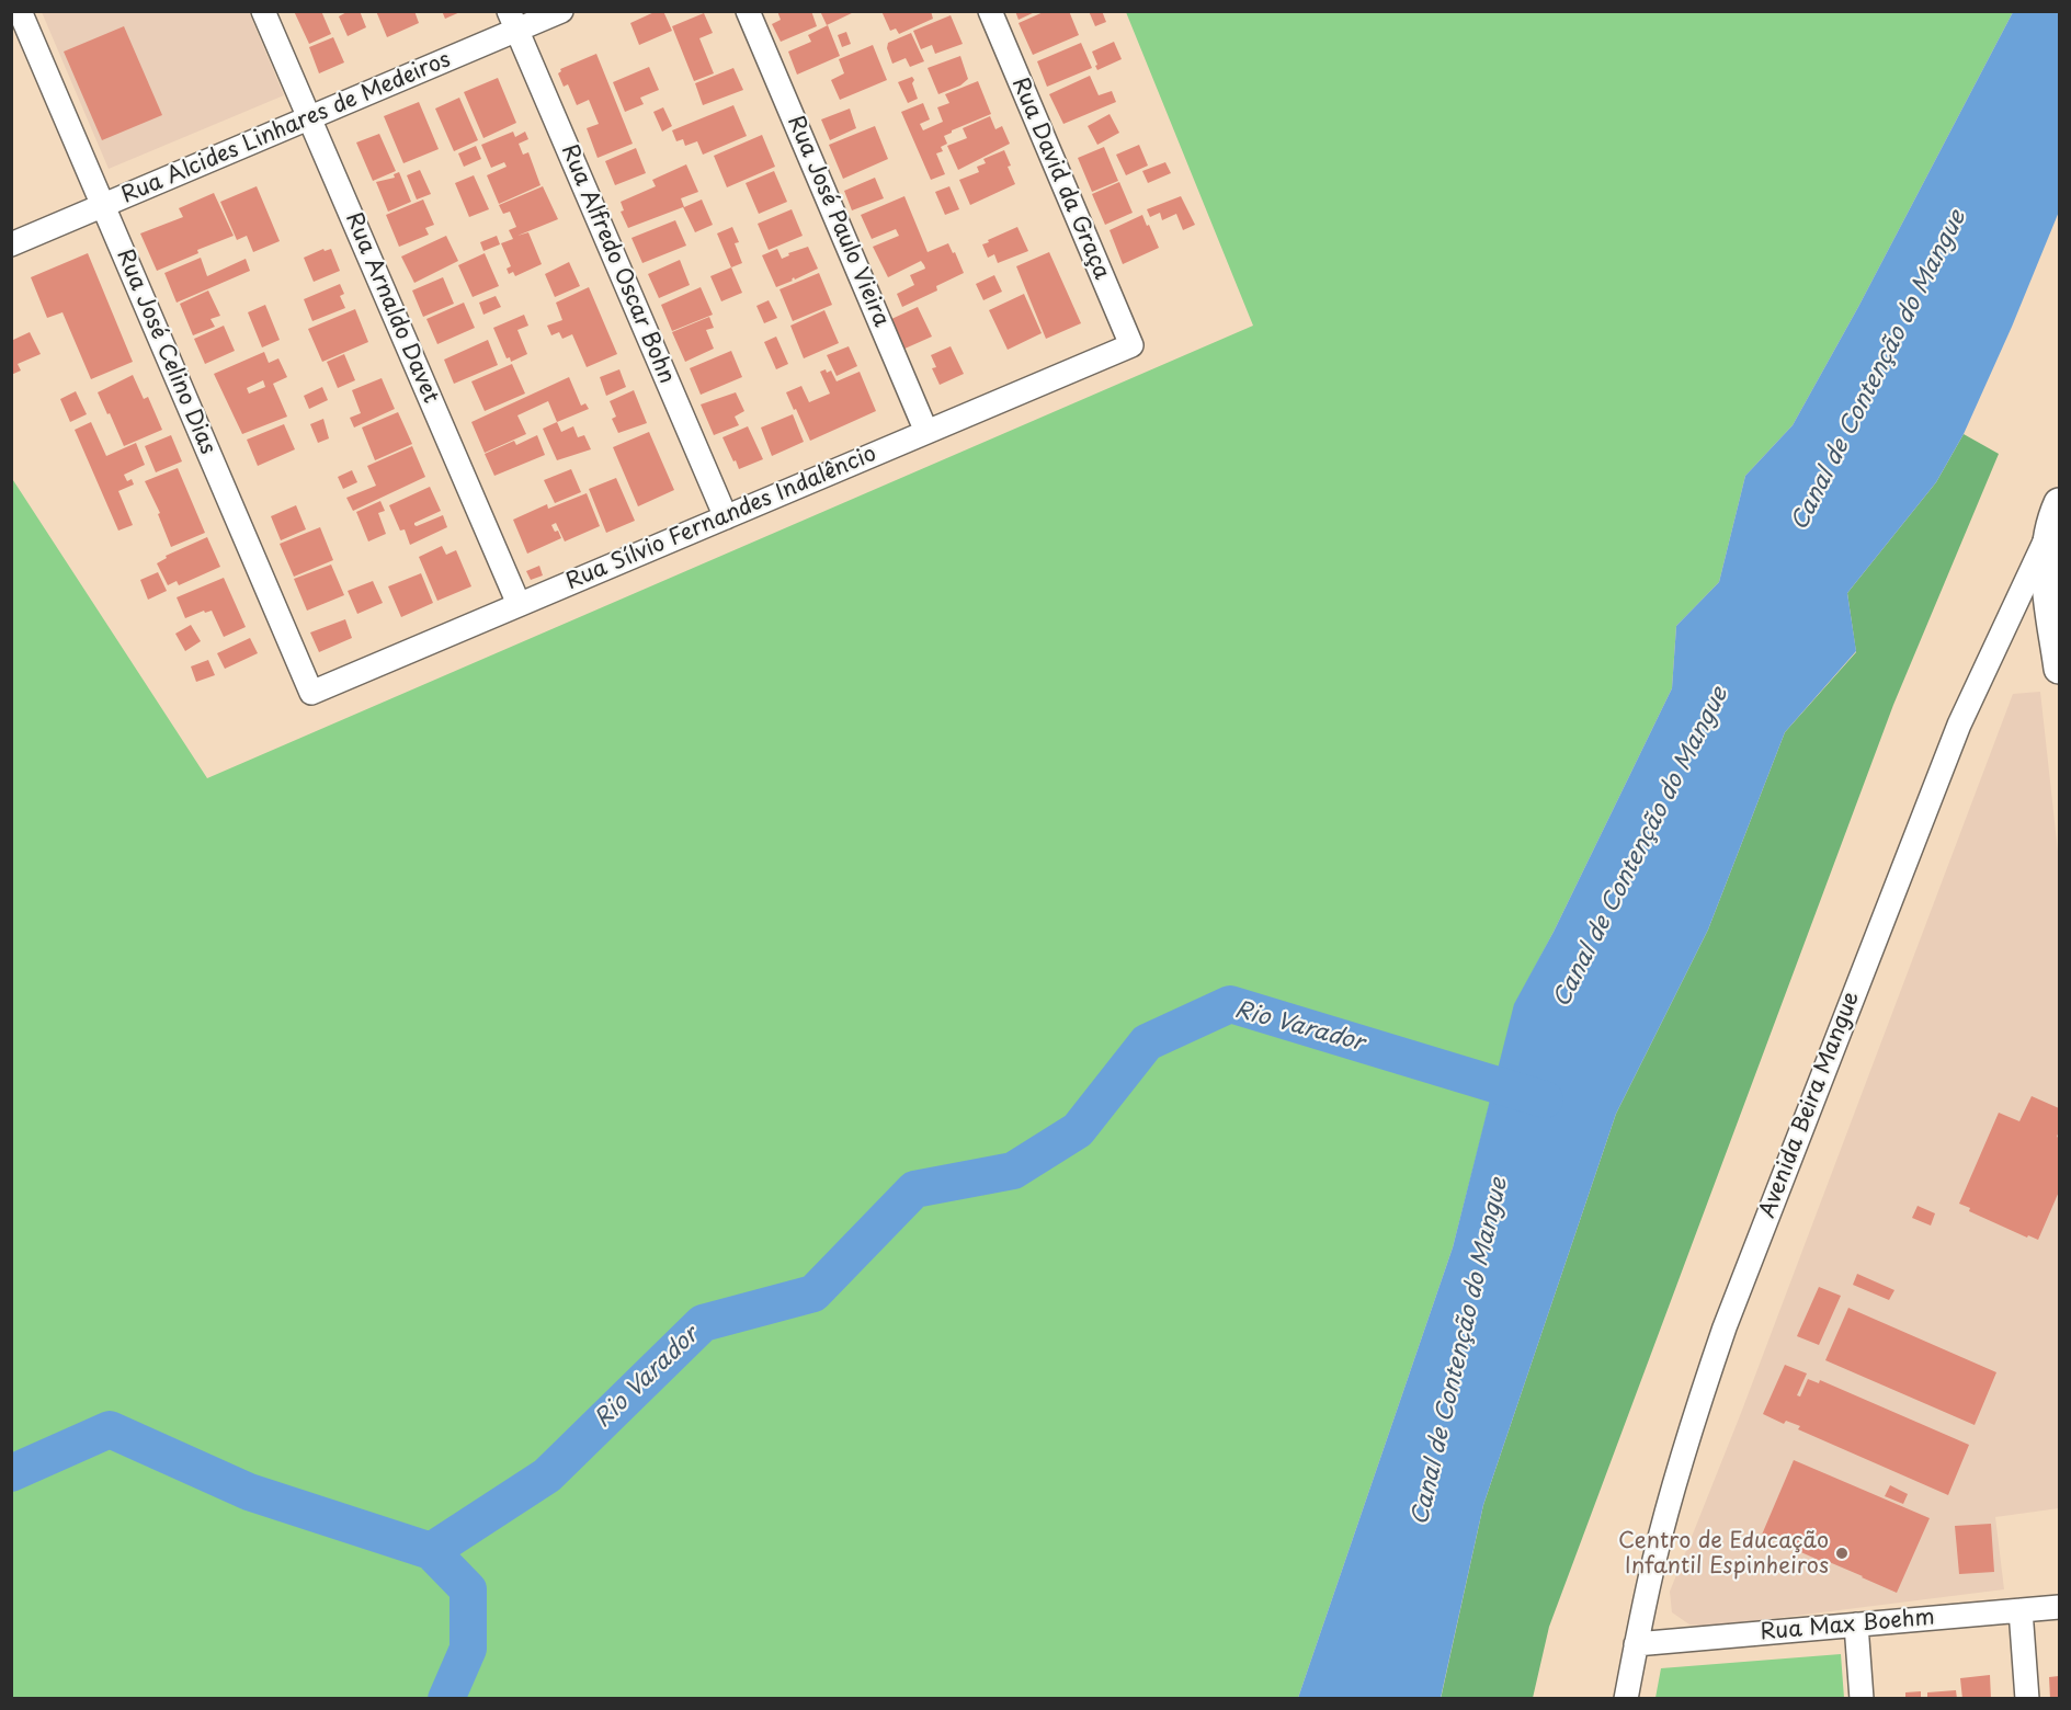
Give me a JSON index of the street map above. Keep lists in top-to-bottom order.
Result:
{
  "streets": {
    "street": [
      "Rua Alcides Linhares de Medeiros",
      "Rua David da Graça",
      "Rua José Paulo Vieira",
      "Rua Alfredo Oscar Bohn",
      "Rua Arnaldo Davet",
      "Rua José Celino Dias",
      "Rua Sílvio Fernandes Indalêncio",
      "Avenida Beira Mangue",
      "Rua Max Boehm"
    ]
  },
  "crossings": [
    ["Rua Alcides Linhares de Medeiros", "Rua Alfredo Oscar Bohn"],
    ["Rua Alcides Linhares de Medeiros", "Rua Arnaldo Davet"],
    ["Rua Alcides Linhares de Medeiros", "Rua José Celino Dias"],
    ["Rua David da Graça", "Rua Sílvio Fernandes Indalêncio"],
    ["Rua José Paulo Vieira", "Rua Sílvio Fernandes Indalêncio"],
    ["Rua Alfredo Oscar Bohn", "Rua Sílvio Fernandes Indalêncio"],
    ["Rua Arnaldo Davet", "Rua Sílvio Fernandes Indalêncio"],
    ["Rua José Celino Dias", "Rua Sílvio Fernandes Indalêncio"],
    ["Avenida Beira Mangue", "Rua Max Boehm"]
  ],
  "water": ["Canal de Contenção do Mangue", "Rio Varador"],
  "places": ["Centro de Educação Infantil Espinheiros"]
}
